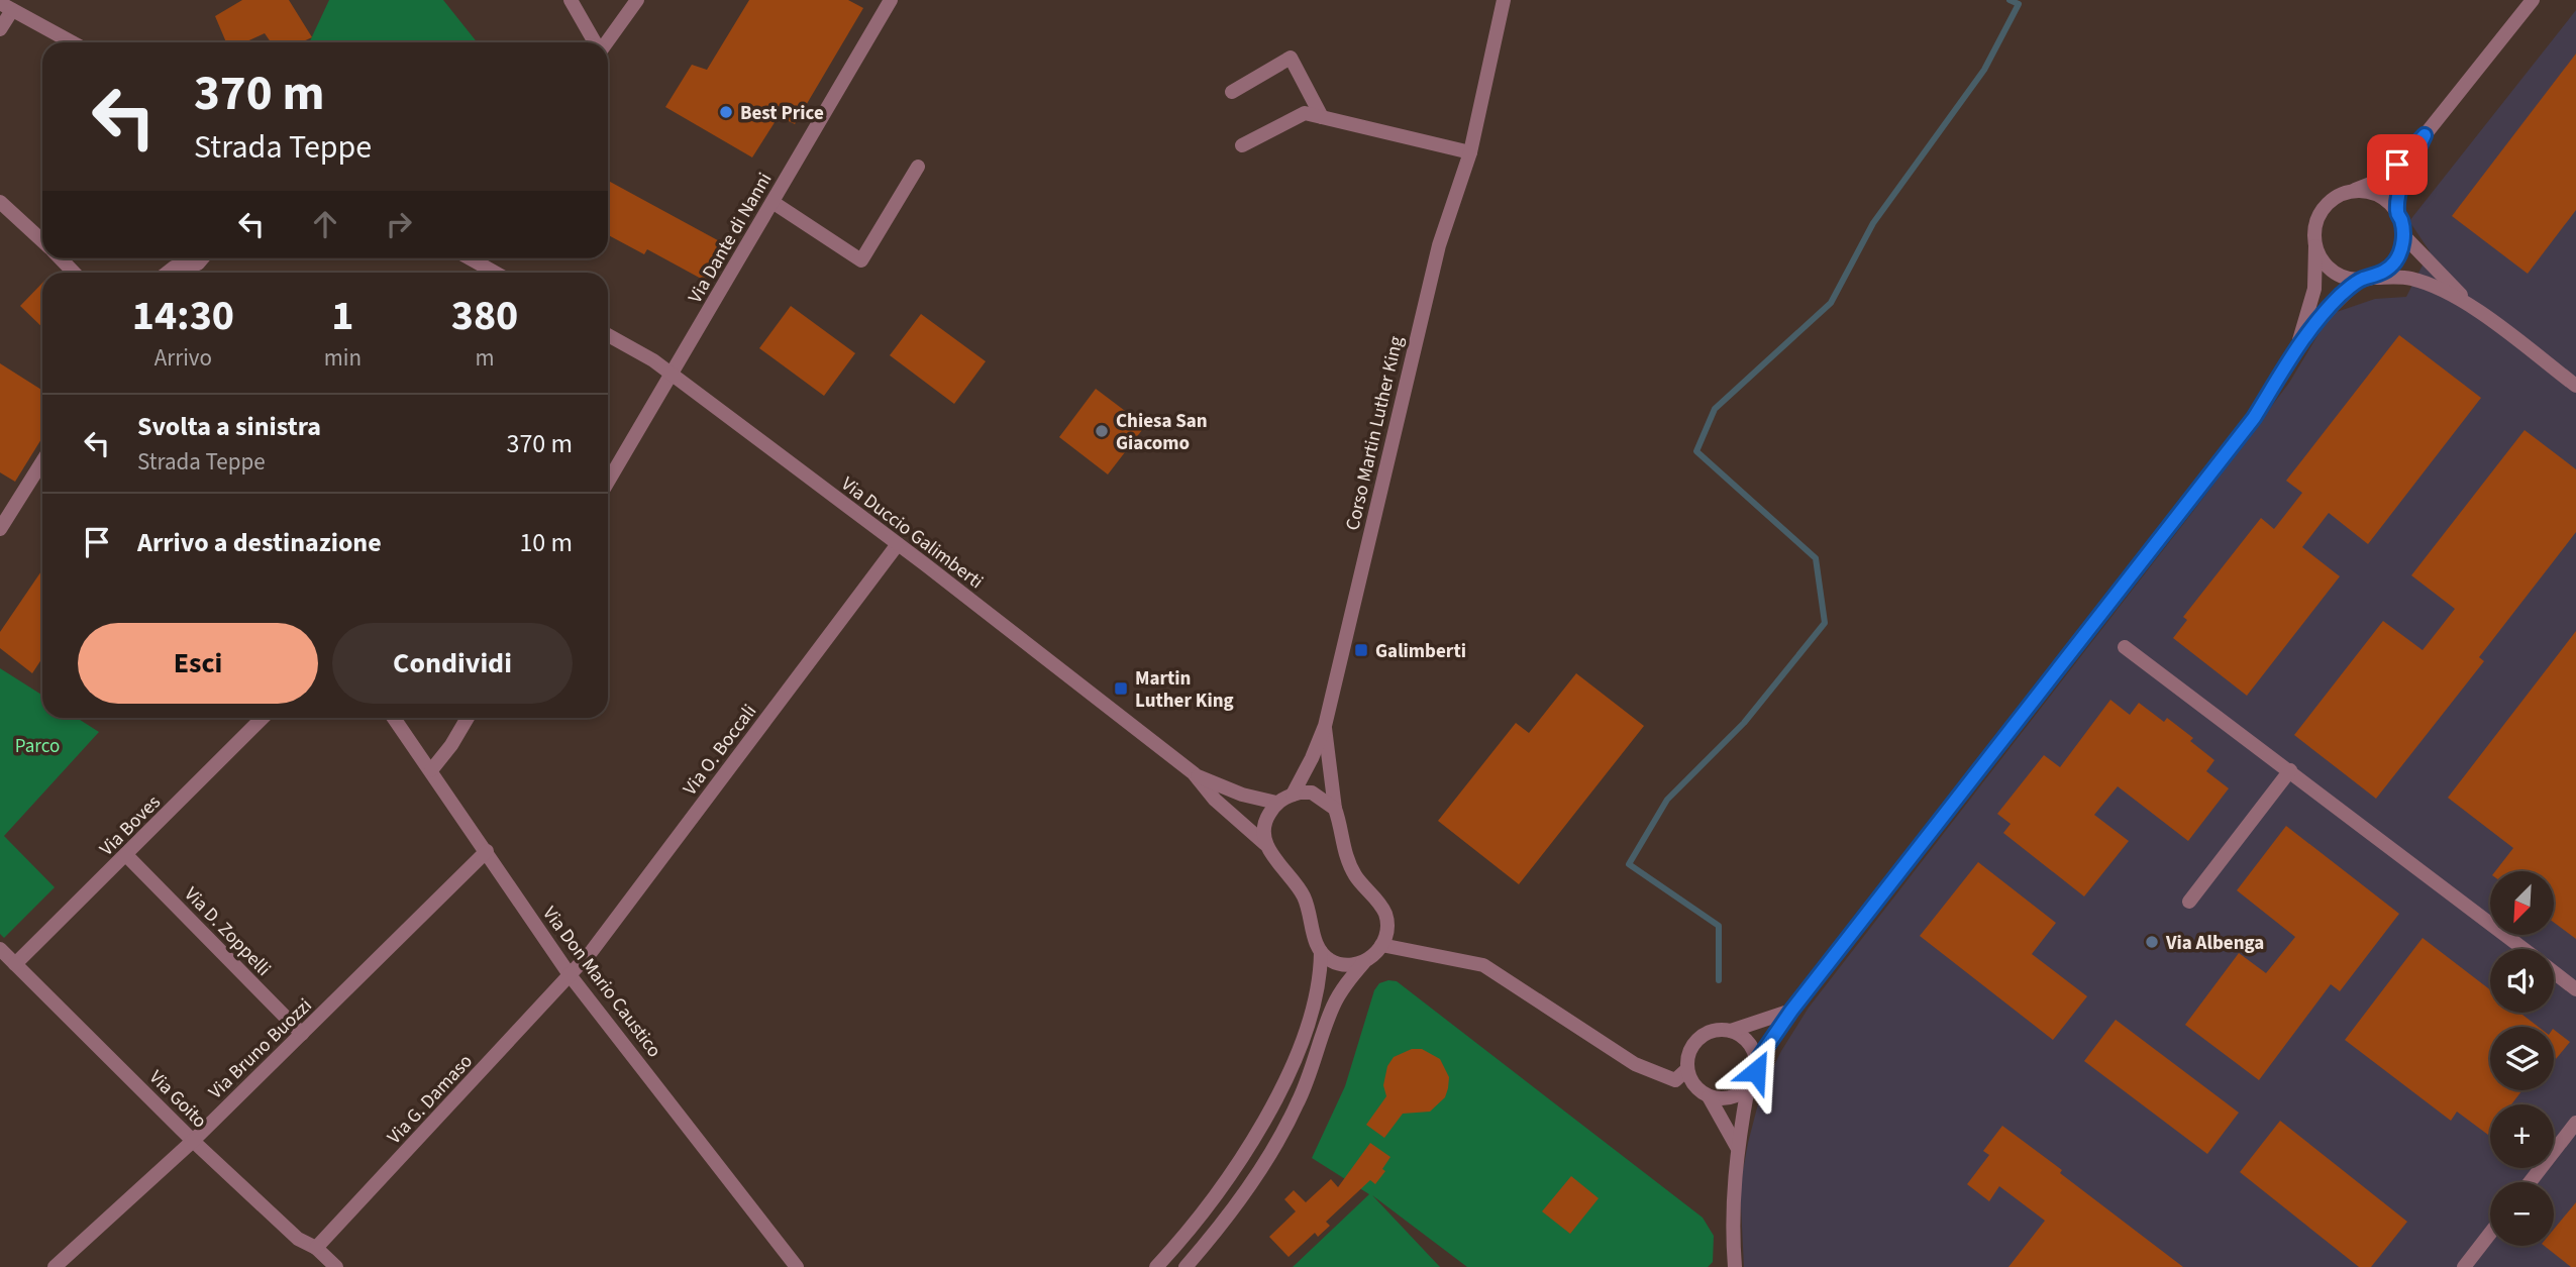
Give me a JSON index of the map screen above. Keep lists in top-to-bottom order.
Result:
{
  "streets": {
    "street": [
      "Via Dante di Nanni",
      "Corso Martin Luther King",
      "Via Duccio Galimberti",
      "Via O. Boccali",
      "Via Boves",
      "Via D. Zoppelli",
      "Via Don Mario Caustico",
      "Via Bruno Buozzi",
      "Via Goito",
      "Via G. Damaso"
    ]
  },
  "crossings": [
    ["Via Dante di Nanni", "Via Duccio Galimberti"],
    ["Via Duccio Galimberti", "Via O. Boccali"],
    ["Via O. Boccali", "Via Don Mario Caustico"],
    ["Via O. Boccali", "Via G. Damaso"],
    ["Via Boves", "Via D. Zoppelli"],
    ["Via Boves", "Via Goito"],
    ["Via D. Zoppelli", "Via Bruno Buozzi"],
    ["Via Don Mario Caustico", "Via Bruno Buozzi"],
    ["Via Don Mario Caustico", "Via G. Damaso"],
    ["Via Bruno Buozzi", "Via Goito"],
    ["Via Goito", "Via G. Damaso"]
  ],
  "parks": ["Parco"],
  "places": {
    "other": ["Best Price", "Chiesa San Giacomo", "Via Albenga"],
    "transit": ["Galimberti", "Martin Luther King"]
  },
  "north": "bottom left",
  "page": {
    "turn": ["370 m", "Strada Teppe"],
    "eta": [
      "14:30",
      "Arrivo",
      "1",
      "min",
      "380",
      "m"
    ],
    "list": [
      {
        "name": "Svolta a sinistra",
        "note": "Strada Teppe",
        "value": "370 m"
      },
      {
        "name": "Arrivo a destinazione",
        "value": "10 m"
      }
    ],
    "buttons": ["Esci", "Condividi"],
    "map_buttons": ["+", "−"]
  }
}
